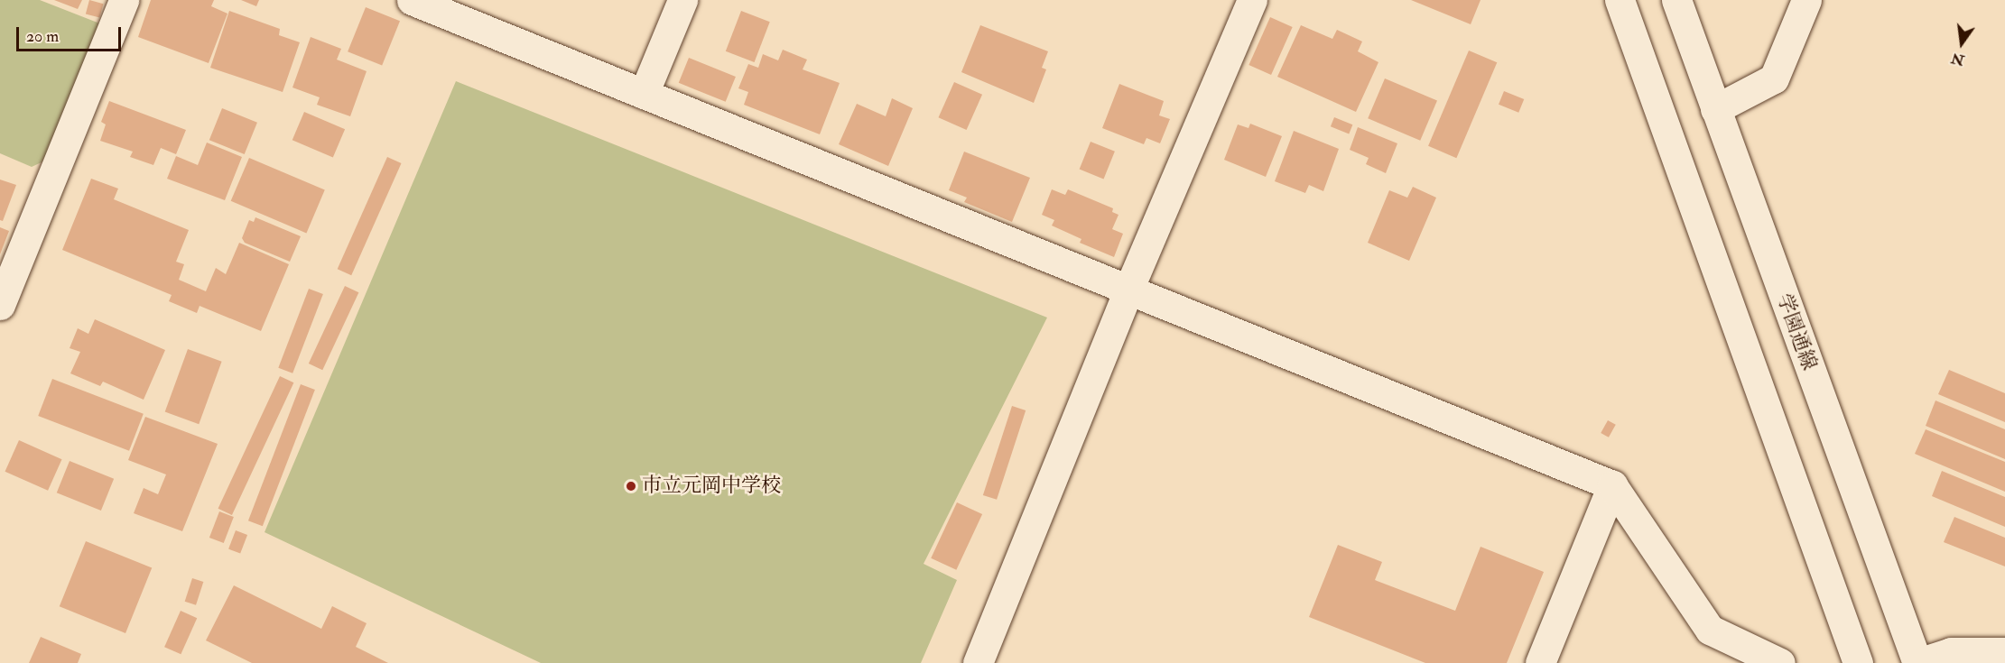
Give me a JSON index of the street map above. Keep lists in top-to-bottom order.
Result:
{
  "streets": {
    "street": ["学園通線"]
  },
  "places": ["市立元岡中学校"],
  "scale_bar": "20 m",
  "north": "bottom"
}
